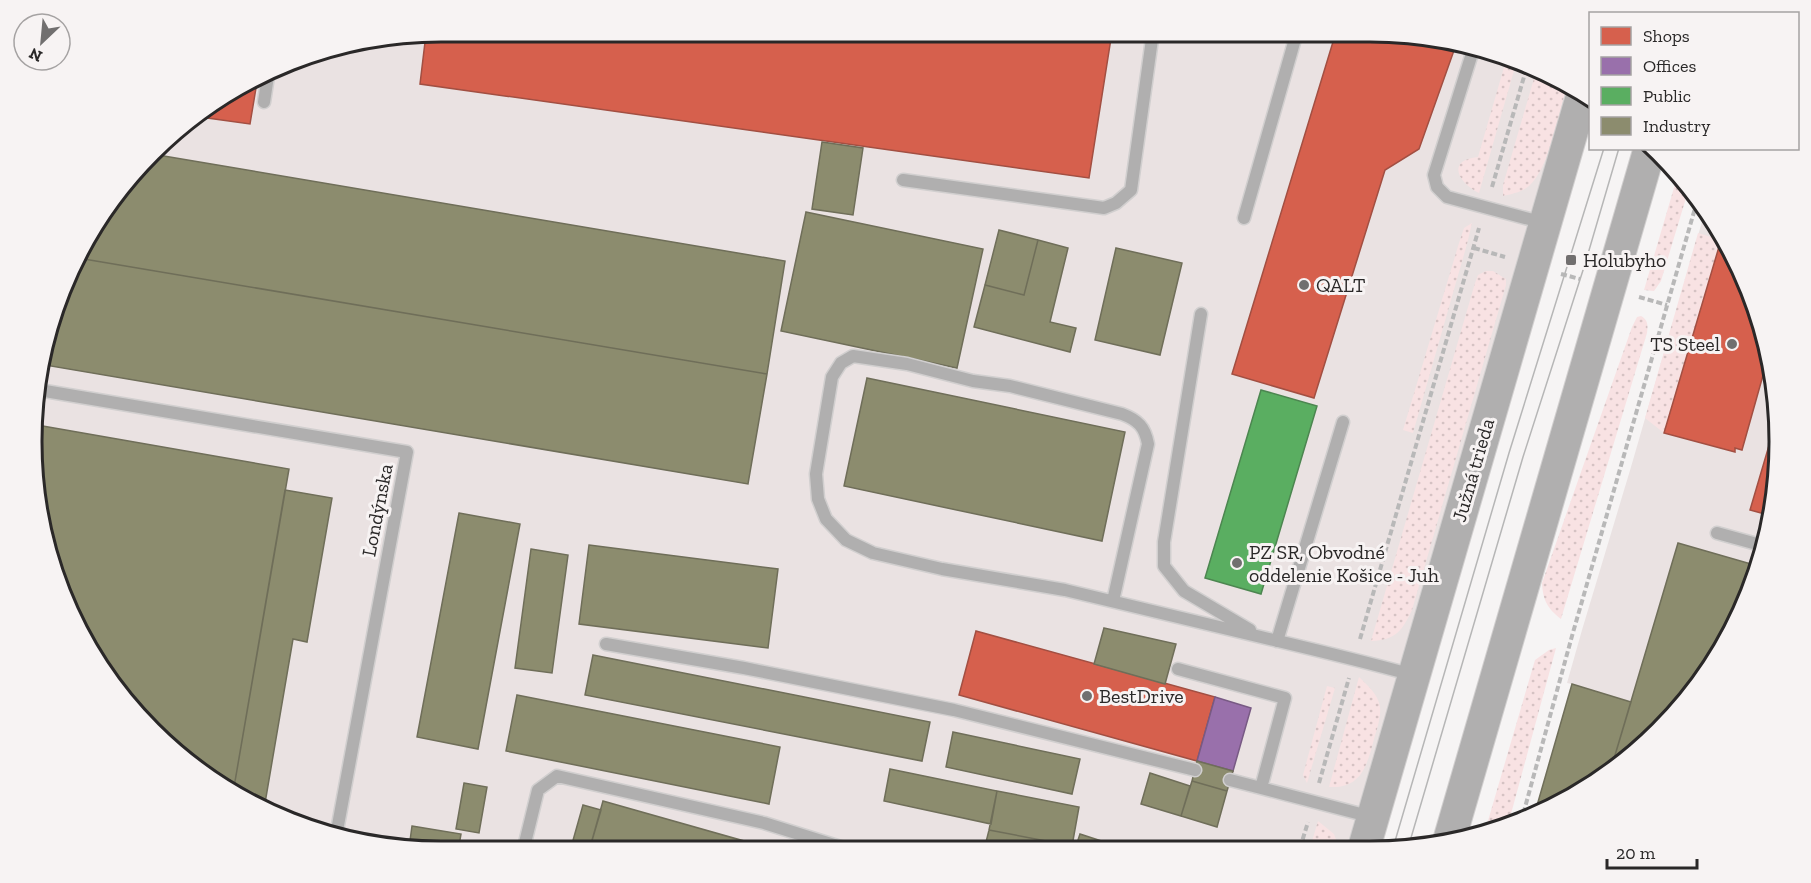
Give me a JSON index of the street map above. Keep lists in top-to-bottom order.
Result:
{
  "streets": {
    "street": ["Južná trieda"],
    "lane": ["Londýnska"]
  },
  "places": {
    "transit": ["Holubyho"],
    "other": [
      "QALT",
      "TS Steel",
      "PZ SR, Obvodné oddelenie Košice - Juh",
      "BestDrive"
    ]
  },
  "legend": [
    "Shops",
    "Offices",
    "Public",
    "Industry"
  ],
  "scale_bar": "20 m",
  "north": "bottom left"
}
